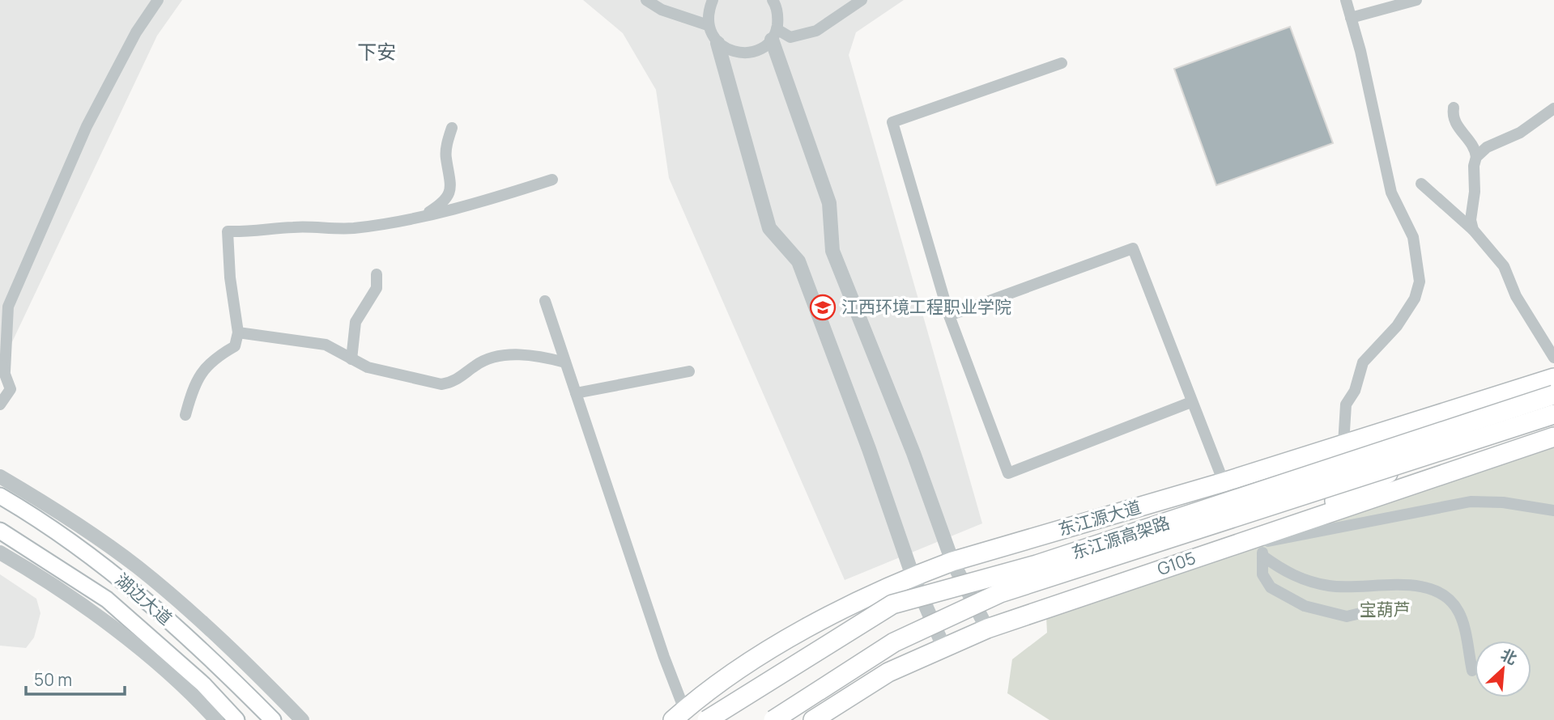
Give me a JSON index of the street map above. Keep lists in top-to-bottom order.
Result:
{
  "streets": {
    "highway": ["东江源大道", "东江源高架路", "G105"],
    "main road": ["湖边大道"]
  },
  "districts": ["下安"],
  "parks": ["宝葫芦"],
  "places": {
    "school or university": ["江西环境工程职业学院"]
  },
  "scale_bar": "50 m",
  "north": "top right"
}
